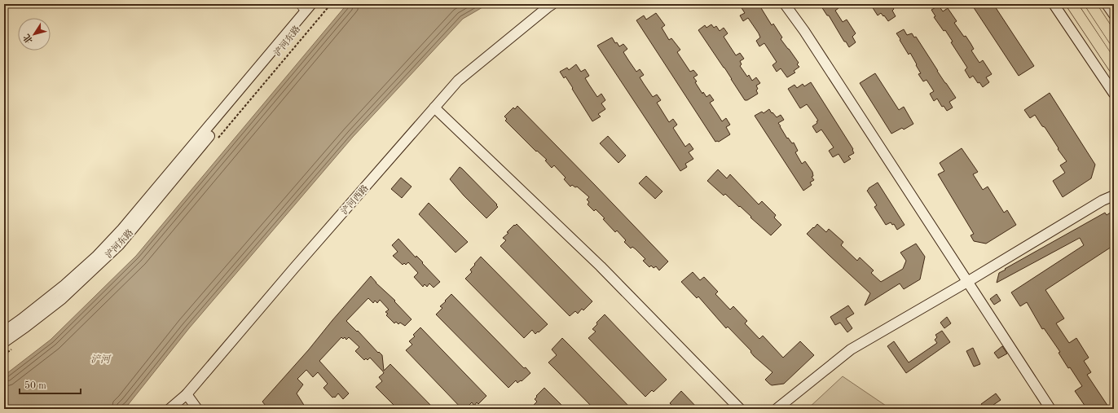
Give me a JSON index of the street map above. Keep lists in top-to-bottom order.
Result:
{
  "streets": {
    "street": ["浐河东路", "浐河西路"]
  },
  "water": ["浐河"],
  "scale_bar": "50 m",
  "north": "bottom left"
}
